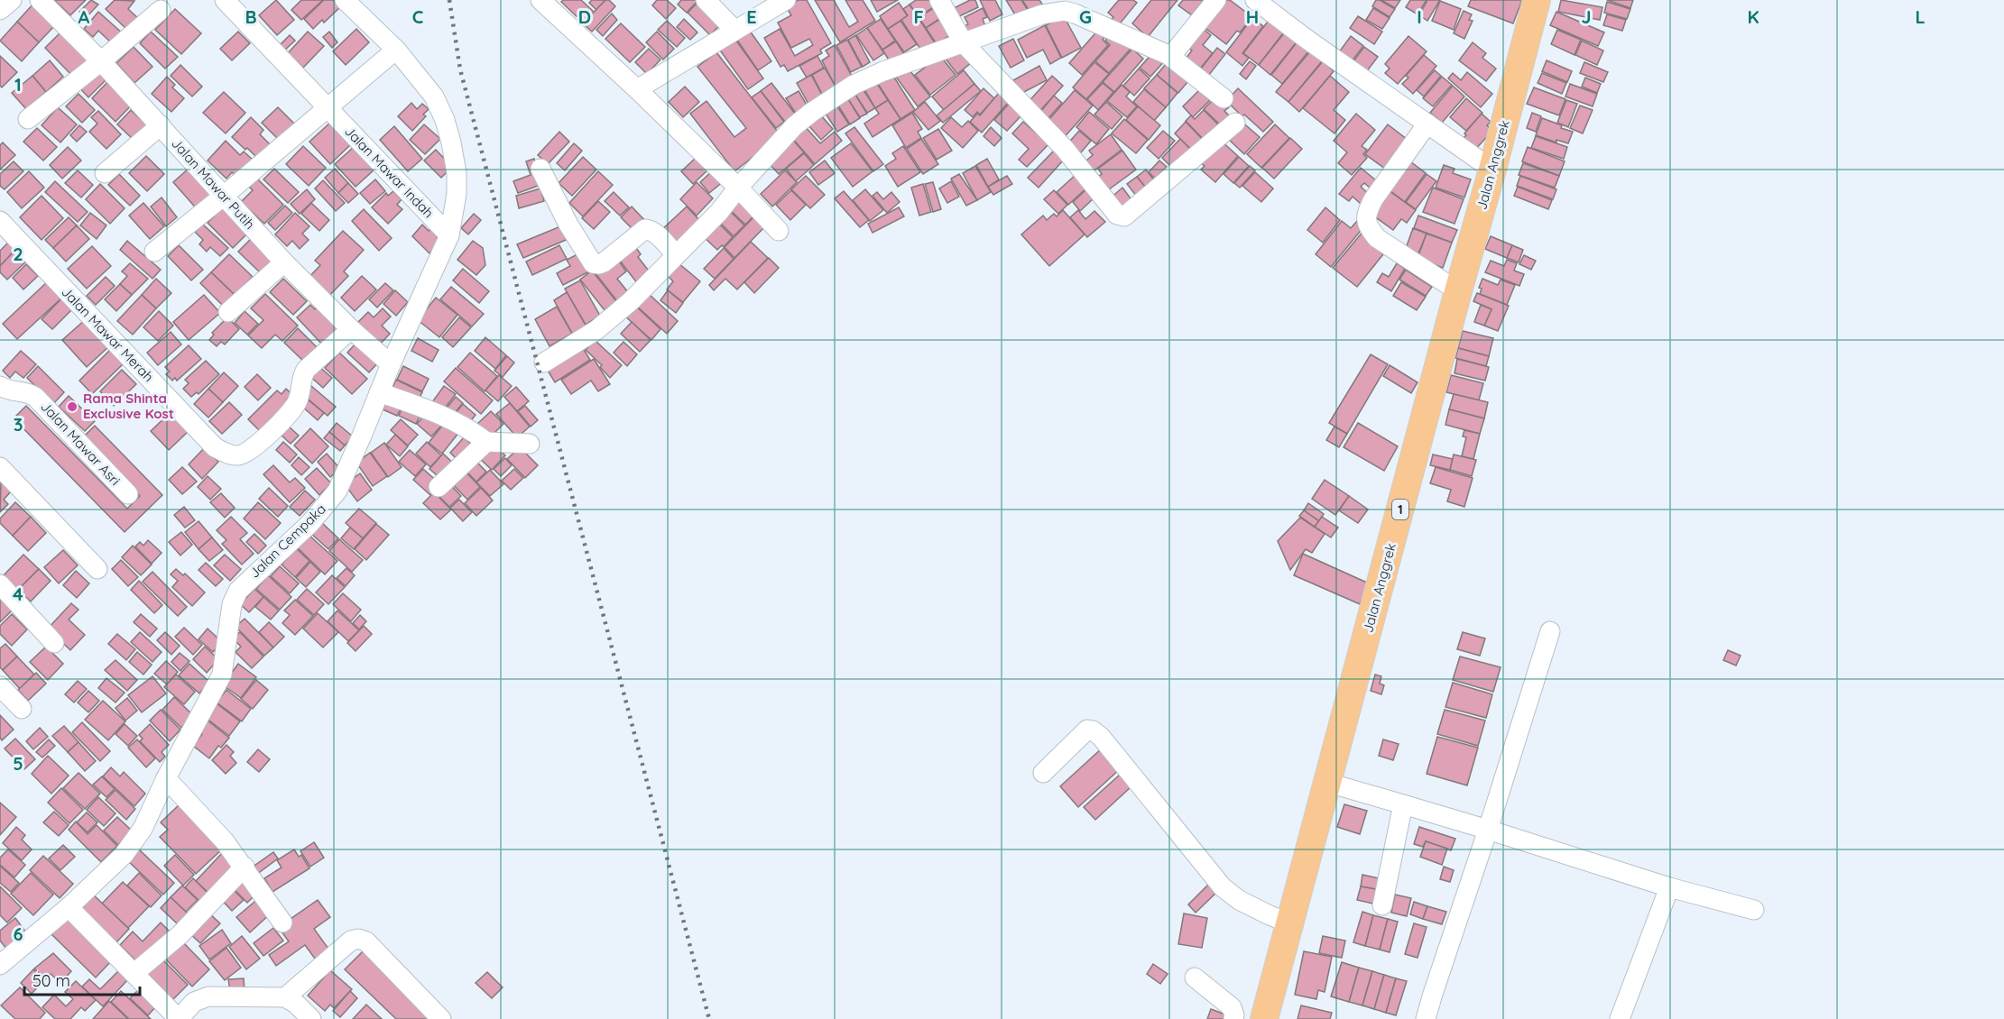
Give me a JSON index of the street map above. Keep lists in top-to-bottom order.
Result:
{
  "streets": {
    "highway": ["Jalan Anggrek", "1"],
    "street": [
      "Jalan Mawar Indah",
      "Jalan Mawar Putih",
      "Jalan Mawar Merah",
      "Jalan Mawar Asri",
      "Jalan Cempaka"
    ]
  },
  "crossings": [
    ["Jalan Mawar Indah", "Jalan Cempaka"],
    ["Jalan Mawar Putih", "Jalan Mawar Merah"],
    ["Jalan Mawar Putih", "Jalan Cempaka"]
  ],
  "places": ["Rama Shinta Exclusive Kost"],
  "scale_bar": "50 m",
  "grid": {
    "columns": [
      "A",
      "B",
      "C",
      "D",
      "E",
      "F",
      "G",
      "H",
      "I",
      "J",
      "K",
      "L"
    ],
    "rows": [
      "1",
      "2",
      "3",
      "4",
      "5",
      "6"
    ]
  }
}
